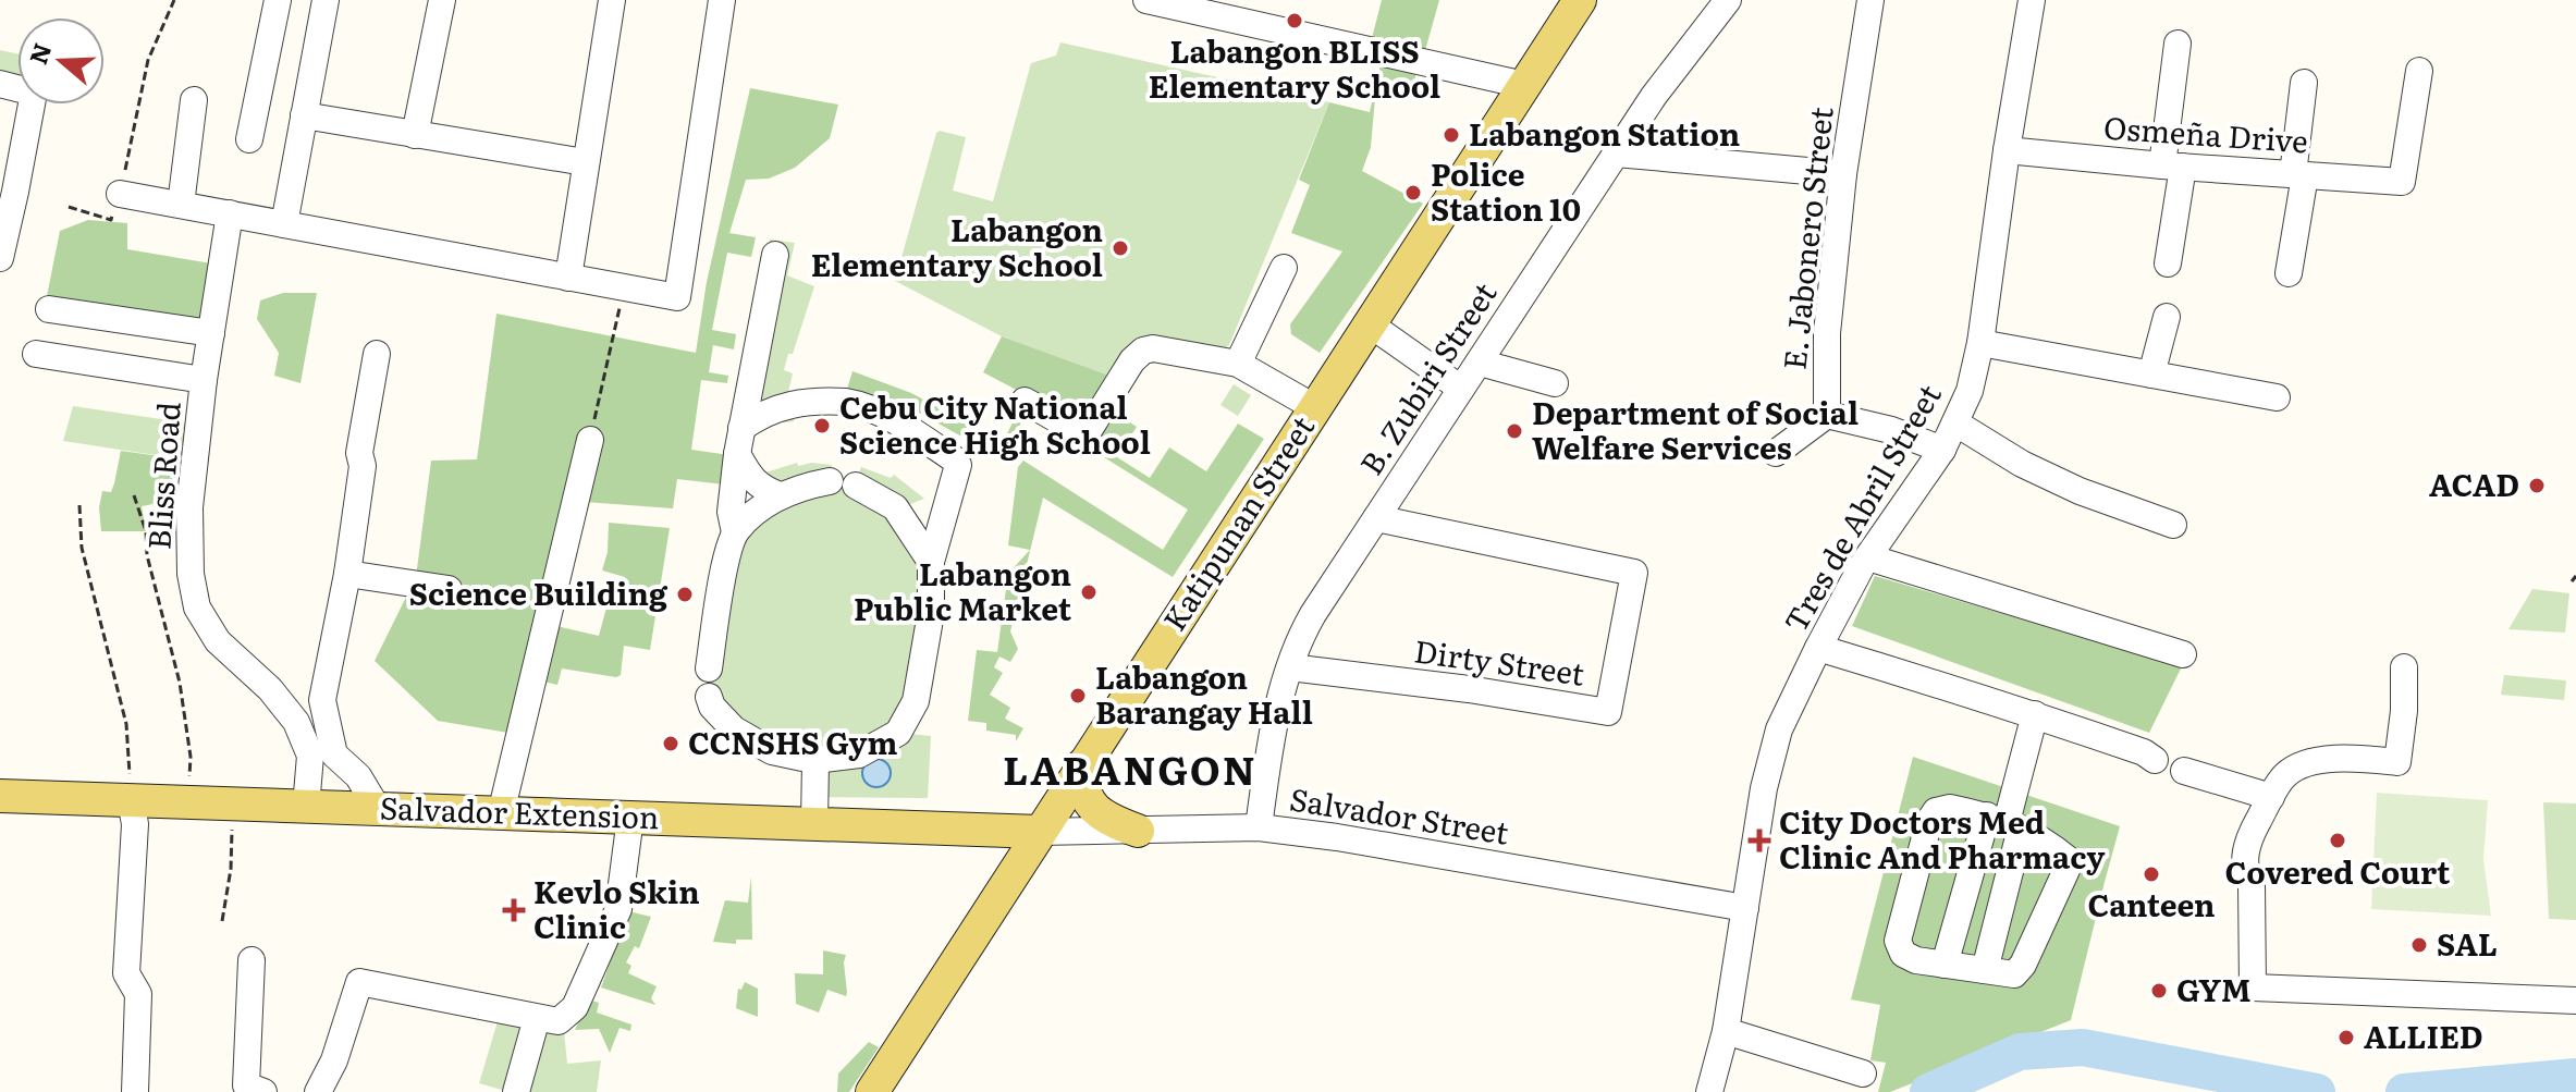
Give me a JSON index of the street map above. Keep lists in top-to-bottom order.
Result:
{
  "streets": {
    "main road": ["Katipunan Street", "Salvador Extension"],
    "street": [
      "Osmeña Drive",
      "E. Jabonero Street",
      "B. Zubiri Street",
      "Bliss Road",
      "Tres de Abril Street",
      "Dirty Street",
      "Salvador Street"
    ]
  },
  "crossings": [
    ["Osmeña Drive", "Tres de Abril Street"],
    ["E. Jabonero Street", "Tres de Abril Street"],
    ["B. Zubiri Street", "Dirty Street"],
    ["B. Zubiri Street", "Salvador Street"],
    ["Bliss Road", "Salvador Extension"],
    ["Tres de Abril Street", "Salvador Street"],
    ["Katipunan Street", "Salvador Extension"],
    ["Katipunan Street", "Salvador Street"],
    ["Salvador Extension", "Salvador Street"]
  ],
  "districts": ["LABANGON"],
  "places": {
    "other": [
      "Labangon BLISS Elementary School",
      "Labangon Station",
      "Police Station 10",
      "Labangon Elementary School",
      "Cebu City National Science High School",
      "Department of Social Welfare Services",
      "ACAD",
      "Labangon Public Market",
      "Science Building",
      "Labangon Barangay Hall",
      "CCNSHS Gym",
      "Covered Court",
      "Canteen",
      "SAL",
      "GYM",
      "ALLIED"
    ],
    "health": ["City Doctors Med Clinic And Pharmacy", "Kevlo Skin Clinic"]
  },
  "north": "left"
}
